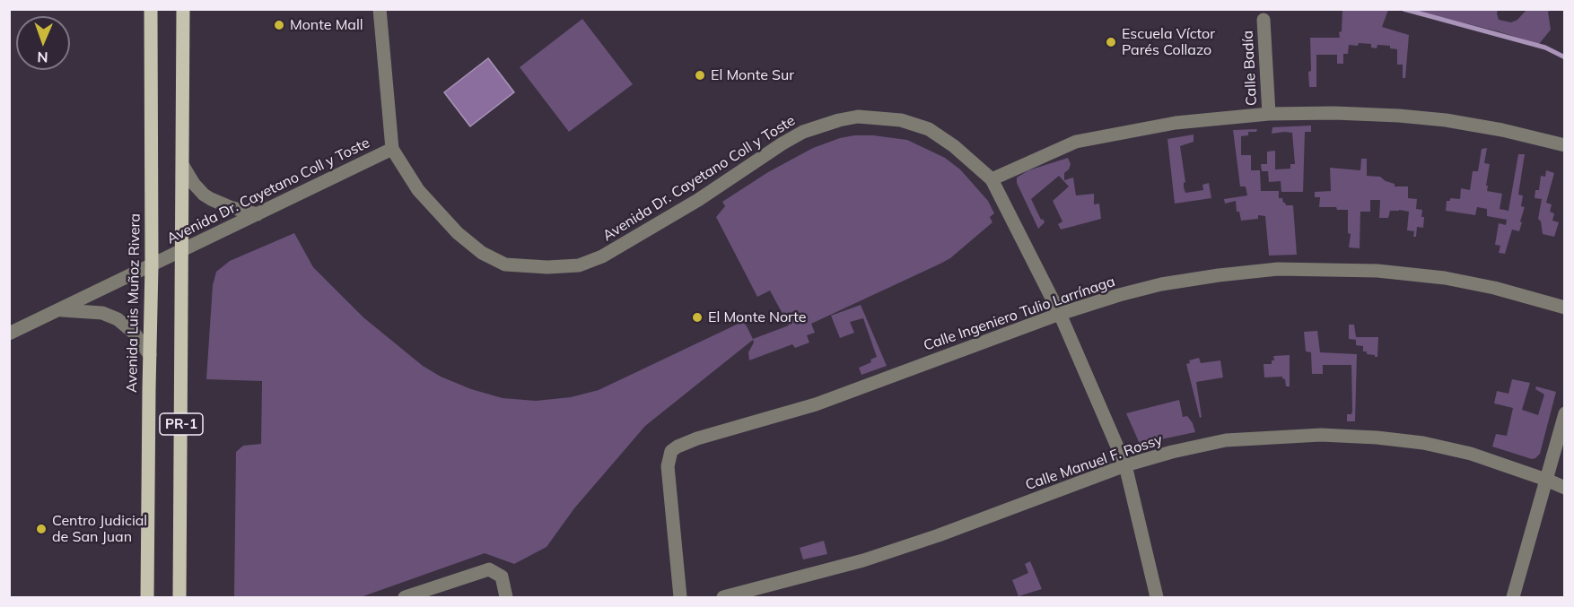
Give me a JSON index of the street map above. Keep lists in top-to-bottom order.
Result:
{
  "streets": {
    "main road": ["Avenida Luis Muñoz Rivera", "PR-1"],
    "street": [
      "Calle Badía",
      "Avenida Dr. Cayetano Coll y Toste",
      "Calle Ingeniero Tulio Larrínaga",
      "Calle Manuel F. Rossy"
    ]
  },
  "crossings": [
    ["Avenida Dr. Cayetano Coll y Toste", "Avenida Luis Muñoz Rivera"],
    ["Avenida Dr. Cayetano Coll y Toste", "PR-1"]
  ],
  "places": [
    "Monte Mall",
    "Escuela Víctor Parés Collazo",
    "El Monte Sur",
    "El Monte Norte",
    "Centro Judicial de San Juan"
  ],
  "north": "bottom"
}
